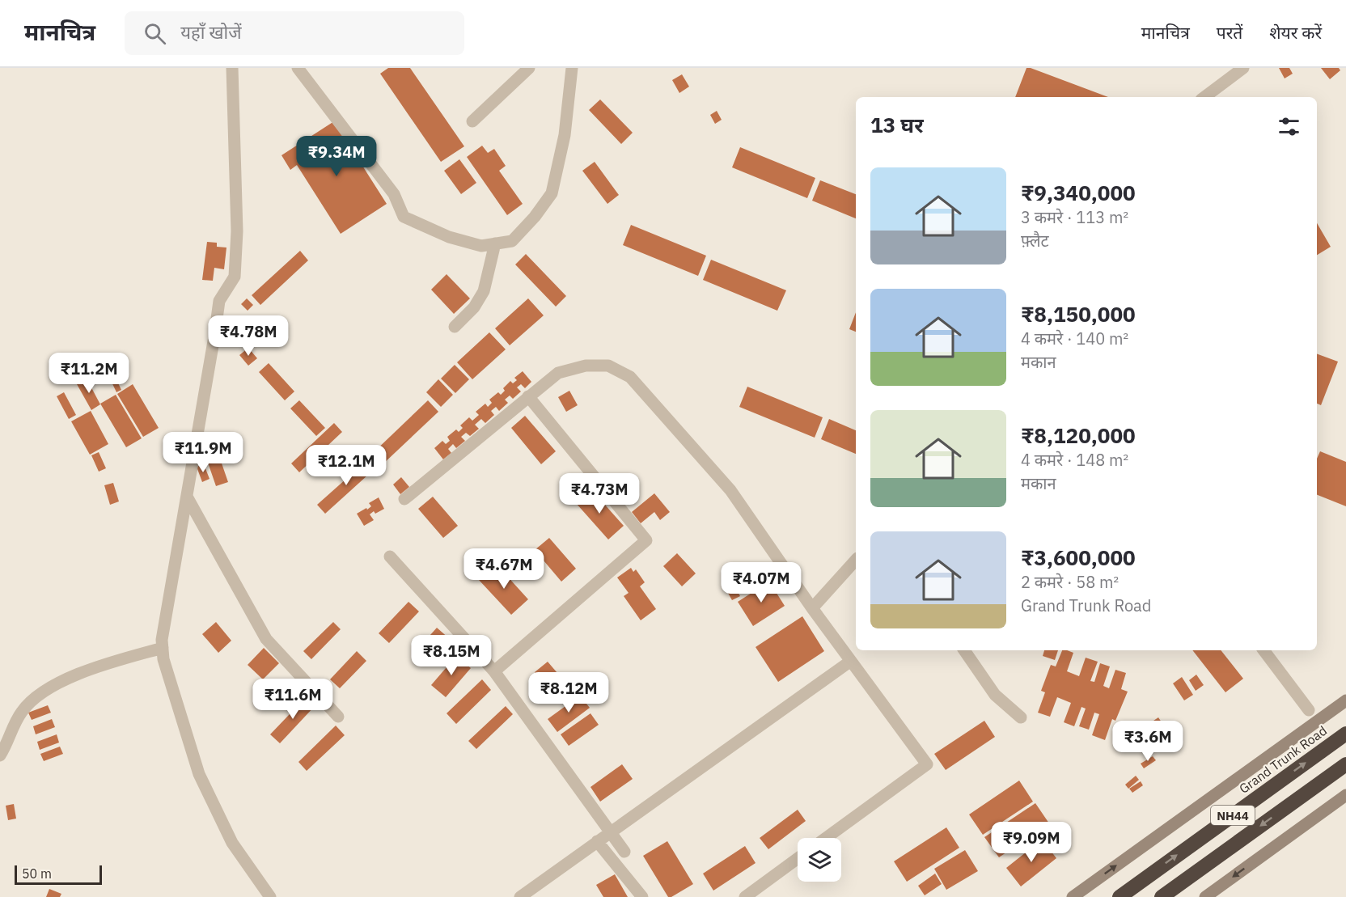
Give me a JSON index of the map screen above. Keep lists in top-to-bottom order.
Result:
{
  "streets": {
    "highway": ["Grand Trunk Road", "NH44"]
  },
  "scale_bar": "50 m",
  "page": {
    "header": "मानचित्र",
    "search": "यहाँ खोजें",
    "nav": ["मानचित्र", "परतें", "शेयर करें"],
    "heading": "13 घर",
    "price": [
      "₹9.34M",
      "₹4.78M",
      "₹11.2M",
      "₹11.9M",
      "₹12.1M",
      "₹4.73M",
      "₹4.67M",
      "₹4.07M",
      "₹8.15M",
      "₹8.12M",
      "₹11.6M",
      "₹3.6M",
      "₹9.09M"
    ],
    "list": [
      {
        "name": "₹9,340,000",
        "note": "3 कमरे · 113 m² · फ़्लैट"
      },
      {
        "name": "₹8,150,000",
        "note": "4 कमरे · 140 m² · मकान"
      },
      {
        "name": "₹8,120,000",
        "note": "4 कमरे · 148 m² · मकान"
      },
      {
        "name": "₹3,600,000",
        "note": "2 कमरे · 58 m² · Grand Trunk Road"
      }
    ],
    "scale": "50 m"
  }
}
